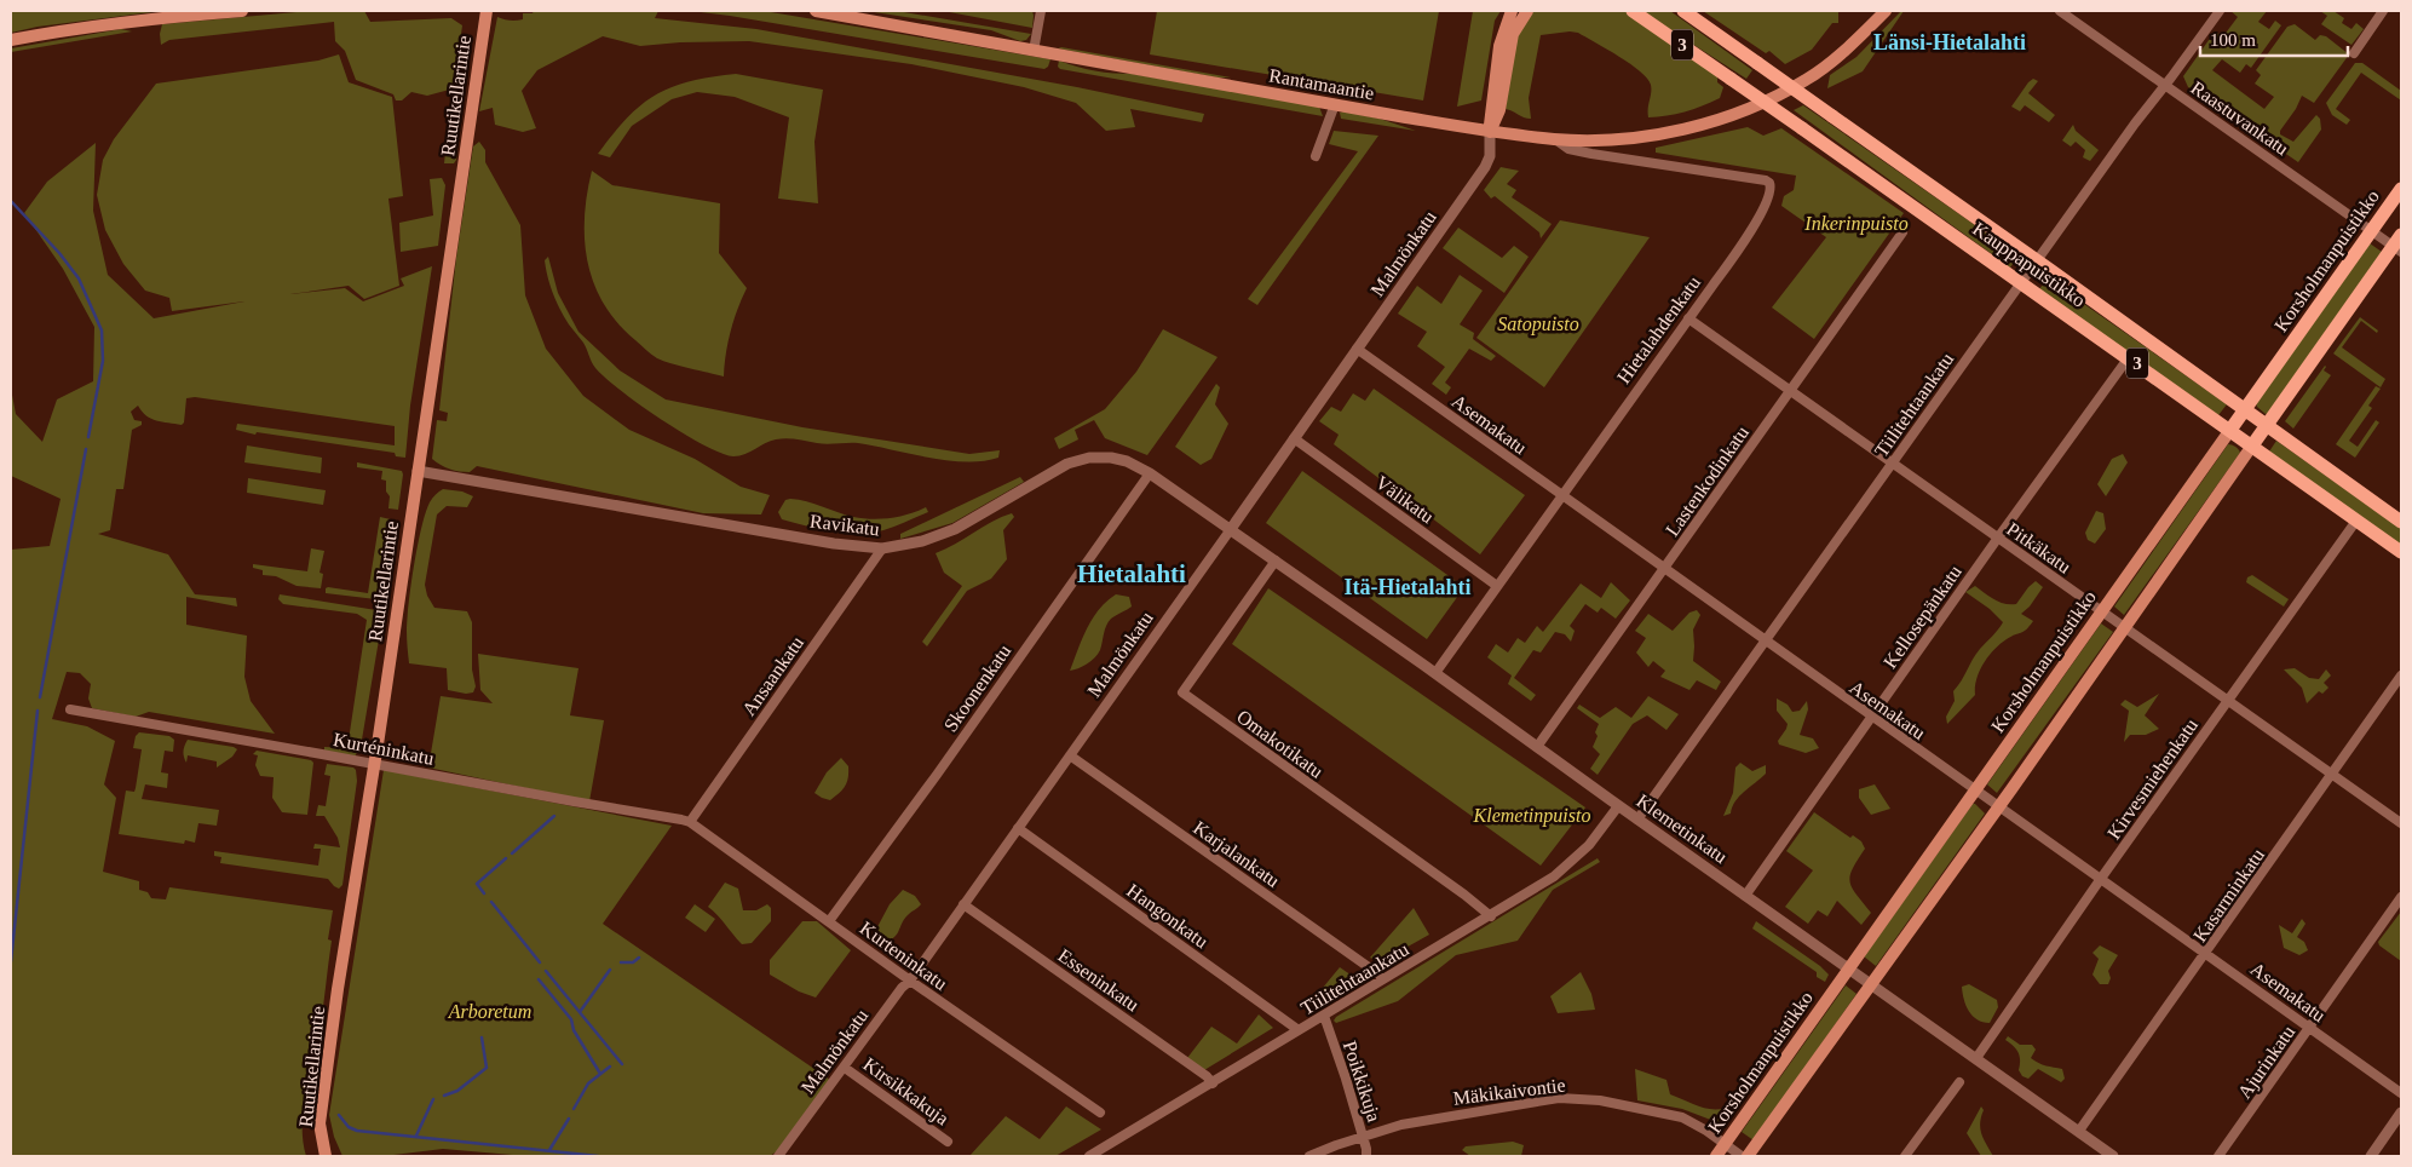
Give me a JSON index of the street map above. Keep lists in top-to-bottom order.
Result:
{
  "streets": {
    "main road": [
      "3",
      "Rantamaantie",
      "Ruutikellarintie",
      "Malmönkatu",
      "Korsholmanpuistikko",
      "Kauppapuistikko"
    ],
    "street": [
      "Raastuvankatu",
      "Hietalahdenkatu",
      "Tiilitehtaankatu",
      "Asemakatu",
      "Lastenkodinkatu",
      "Välikatu",
      "Ravikatu",
      "Pitkäkatu",
      "Kellosepänkatu",
      "Ansaankatu",
      "Skoonenkatu",
      "Omakotikatu",
      "Kurténinkatu",
      "Kirvesmiehenkatu",
      "Klemetinkatu",
      "Karjalankatu",
      "Kasarminkatu",
      "Hangonkatu",
      "Kurteninkatu",
      "Esseninkatu",
      "Ajurinkatu",
      "Poikkikuja",
      "Kirsikkakuja",
      "Mäkikaivontie"
    ]
  },
  "crossings": [
    ["Rantamaantie", "Malmönkatu"],
    ["Rantamaantie", "Hietalahdenkatu"],
    ["Ruutikellarintie", "Ravikatu"],
    ["Ruutikellarintie", "Kurténinkatu"],
    ["Raastuvankatu", "Korsholmanpuistikko"],
    ["Raastuvankatu", "Tiilitehtaankatu"],
    ["Malmönkatu", "Asemakatu"],
    ["Malmönkatu", "Välikatu"],
    ["Malmönkatu", "Ravikatu"],
    ["Malmönkatu", "Klemetinkatu"],
    ["Malmönkatu", "Karjalankatu"],
    ["Malmönkatu", "Hangonkatu"],
    ["Malmönkatu", "Kurteninkatu"],
    ["Malmönkatu", "Esseninkatu"],
    ["Malmönkatu", "Kirsikkakuja"],
    ["Korsholmanpuistikko", "Kauppapuistikko"],
    ["Korsholmanpuistikko", "Asemakatu"],
    ["Korsholmanpuistikko", "Pitkäkatu"],
    ["Korsholmanpuistikko", "Klemetinkatu"],
    ["Korsholmanpuistikko", "Mäkikaivontie"],
    ["Kauppapuistikko", "Tiilitehtaankatu"],
    ["Kauppapuistikko", "Kellosepänkatu"],
    ["Kauppapuistikko", "Kirvesmiehenkatu"],
    ["Hietalahdenkatu", "Asemakatu"],
    ["Hietalahdenkatu", "Välikatu"],
    ["Hietalahdenkatu", "Pitkäkatu"],
    ["Hietalahdenkatu", "Klemetinkatu"],
    ["Tiilitehtaankatu", "Asemakatu"],
    ["Tiilitehtaankatu", "Pitkäkatu"],
    ["Tiilitehtaankatu", "Omakotikatu"],
    ["Tiilitehtaankatu", "Klemetinkatu"],
    ["Tiilitehtaankatu", "Karjalankatu"],
    ["Tiilitehtaankatu", "Hangonkatu"],
    ["Tiilitehtaankatu", "Esseninkatu"],
    ["Tiilitehtaankatu", "Poikkikuja"],
    ["Asemakatu", "Lastenkodinkatu"],
    ["Asemakatu", "Kellosepänkatu"],
    ["Asemakatu", "Kirvesmiehenkatu"],
    ["Asemakatu", "Kasarminkatu"],
    ["Asemakatu", "Ajurinkatu"],
    ["Lastenkodinkatu", "Pitkäkatu"],
    ["Lastenkodinkatu", "Klemetinkatu"],
    ["Ravikatu", "Ansaankatu"],
    ["Ravikatu", "Skoonenkatu"],
    ["Ravikatu", "Klemetinkatu"],
    ["Pitkäkatu", "Kellosepänkatu"],
    ["Pitkäkatu", "Kirvesmiehenkatu"],
    ["Pitkäkatu", "Kasarminkatu"],
    ["Kellosepänkatu", "Klemetinkatu"],
    ["Ansaankatu", "Kurténinkatu"],
    ["Ansaankatu", "Kurteninkatu"],
    ["Skoonenkatu", "Kurteninkatu"],
    ["Omakotikatu", "Klemetinkatu"],
    ["Kurténinkatu", "Kurteninkatu"],
    ["Kirvesmiehenkatu", "Klemetinkatu"],
    ["Klemetinkatu", "Kasarminkatu"],
    ["Poikkikuja", "Mäkikaivontie"]
  ],
  "districts": ["Länsi-Hietalahti", "Hietalahti", "Itä-Hietalahti"],
  "parks": [
    "Inkerinpuisto",
    "Satopuisto",
    "Klemetinpuisto",
    "Arboretum"
  ],
  "scale_bar": "100 m"
}
